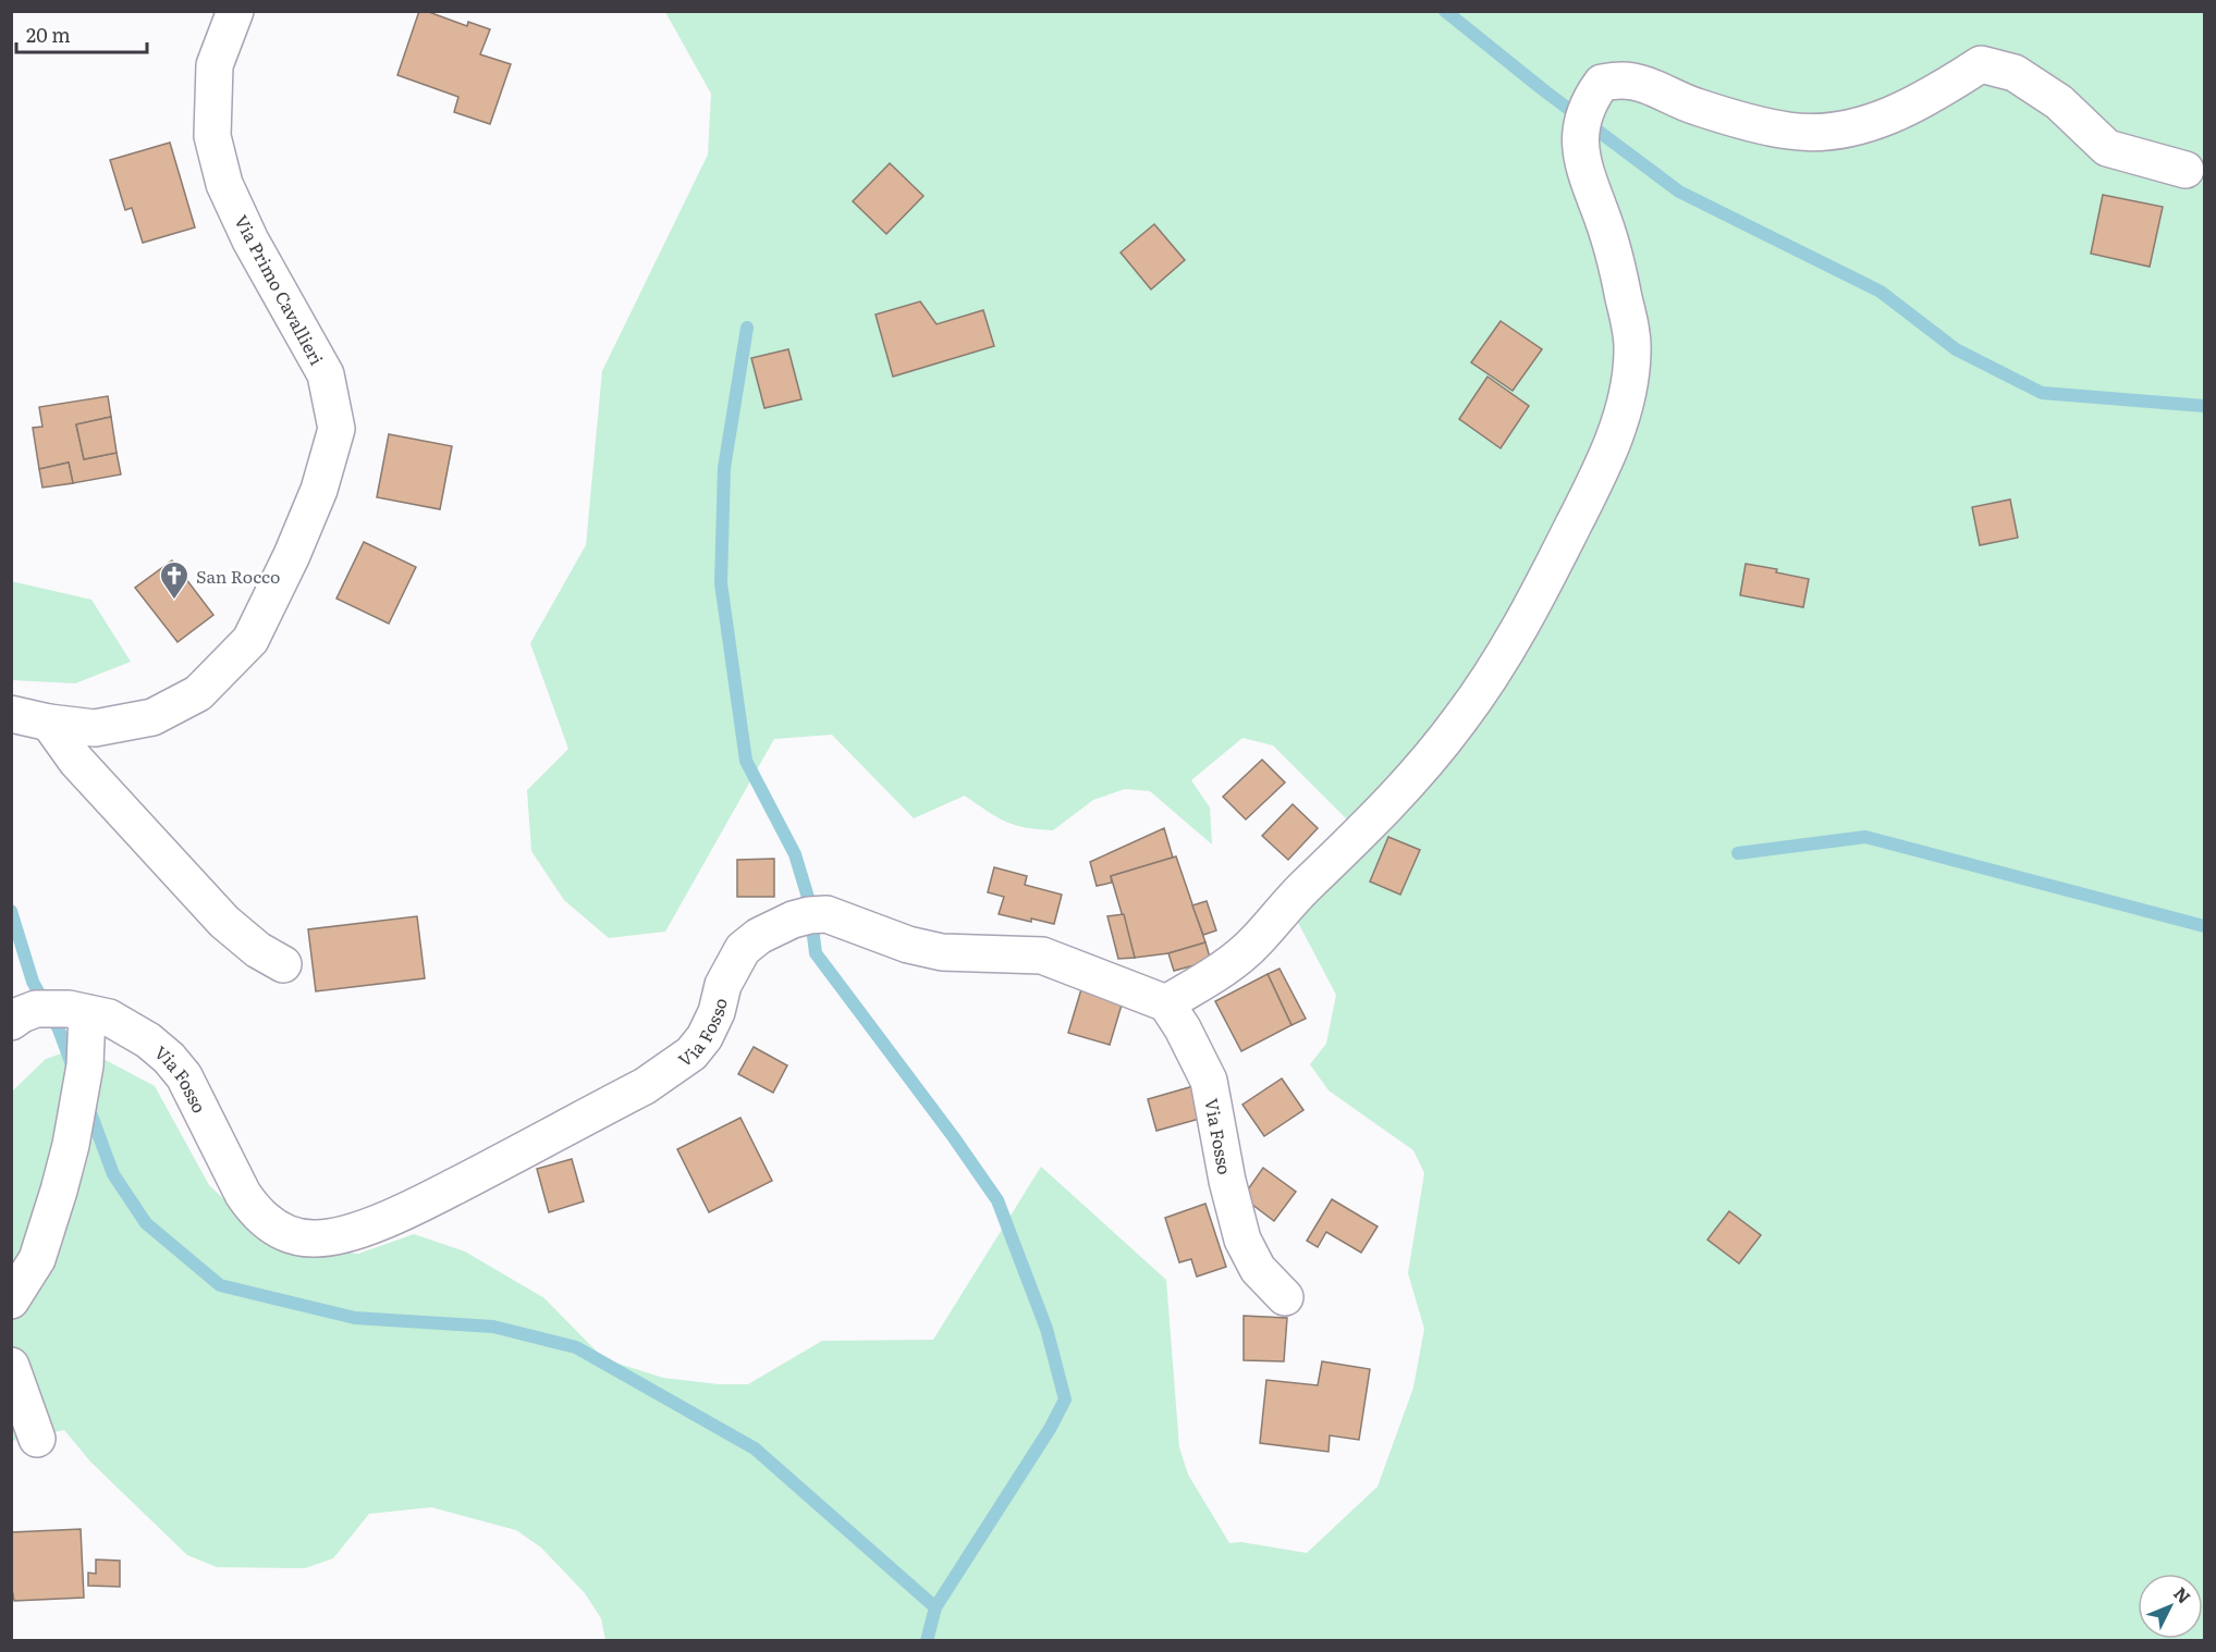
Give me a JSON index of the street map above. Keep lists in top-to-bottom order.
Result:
{
  "streets": {
    "street": ["Via Primo Cavallieri", "Via Fosso"]
  },
  "places": {
    "church": ["San Rocco"]
  },
  "scale_bar": "20 m",
  "north": "top right"
}
